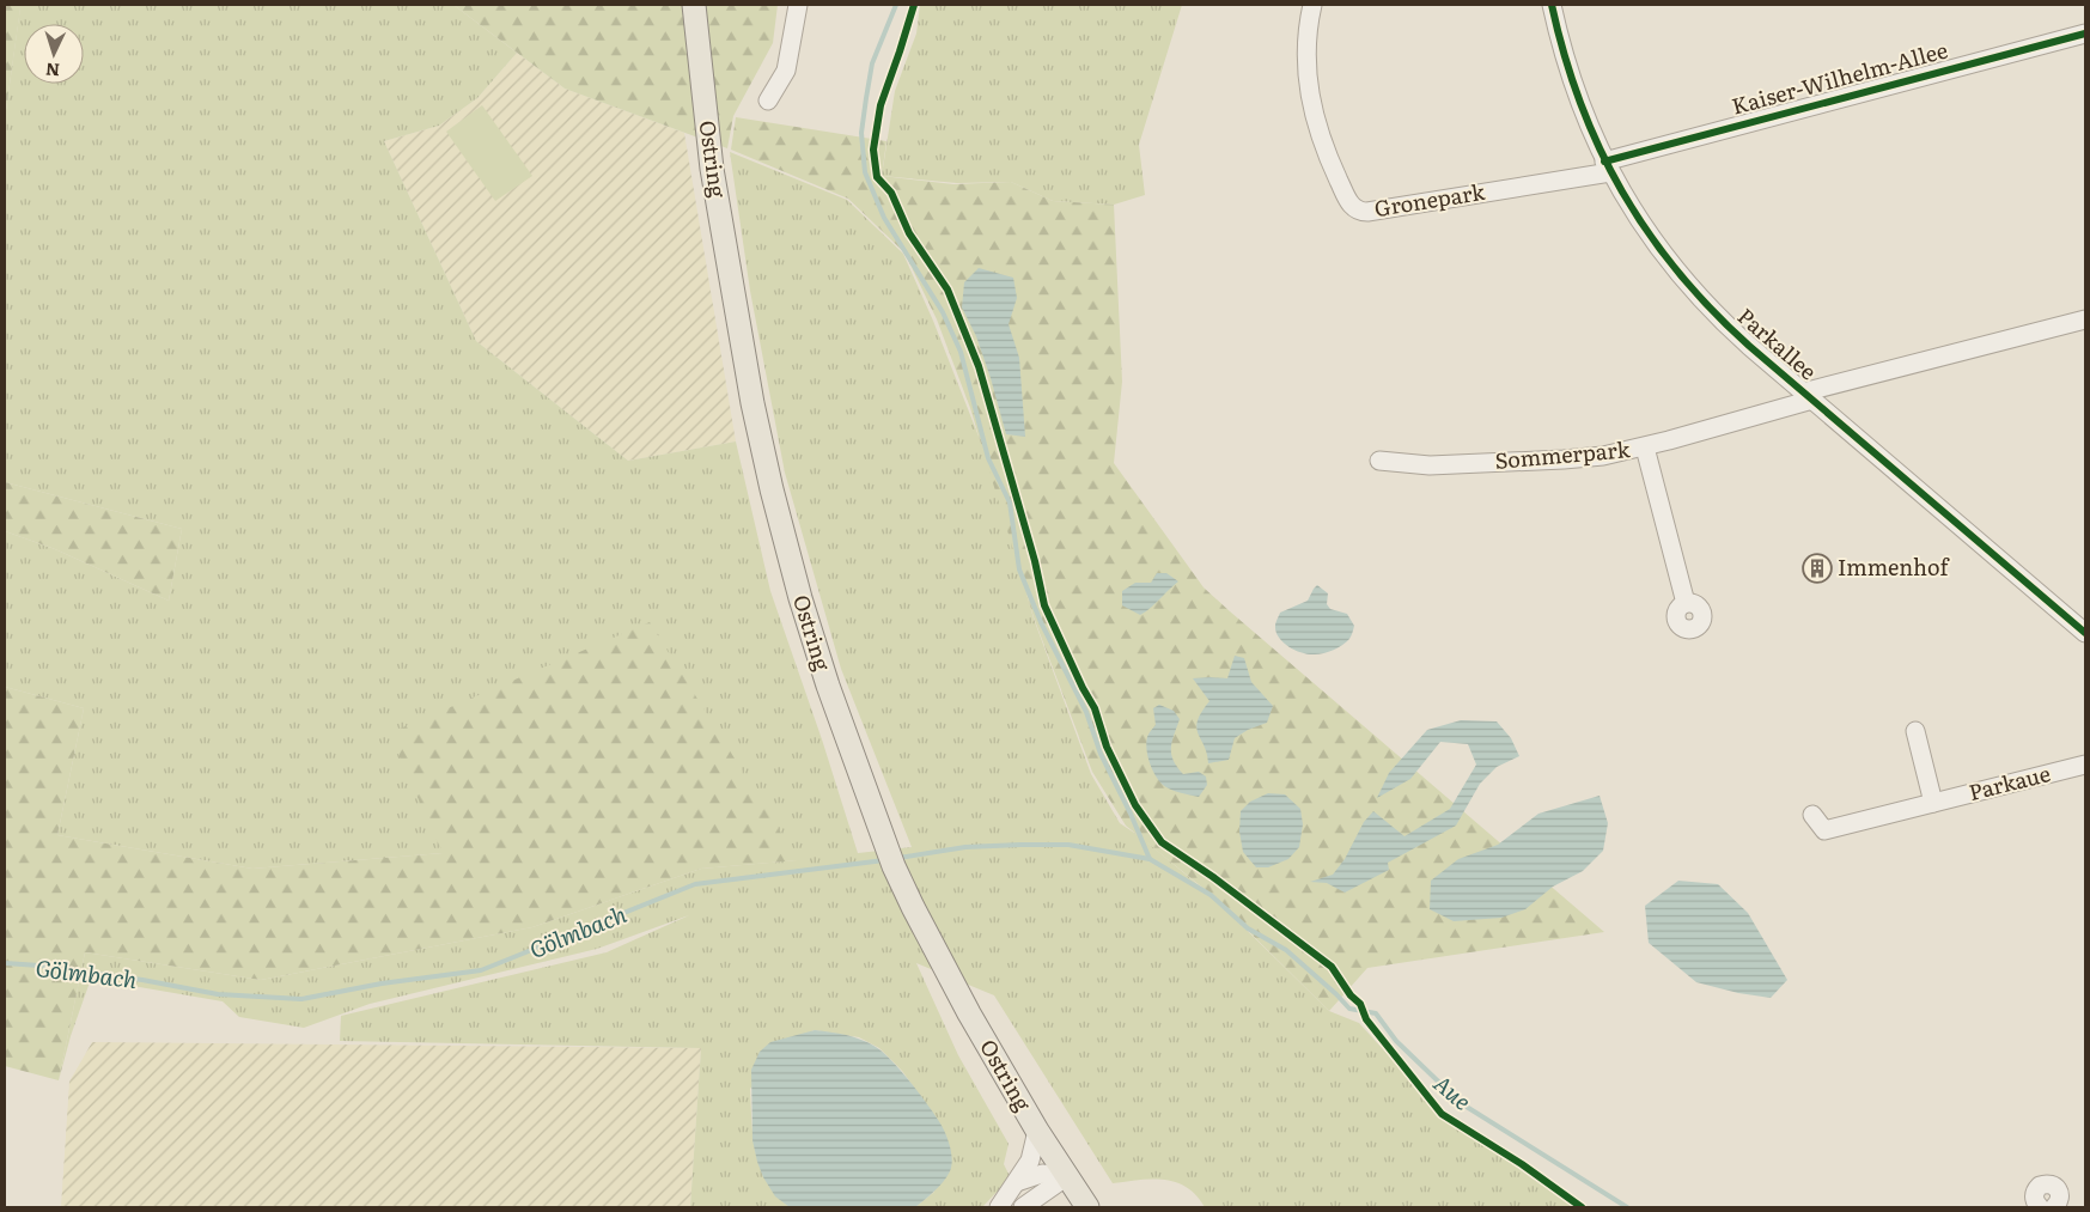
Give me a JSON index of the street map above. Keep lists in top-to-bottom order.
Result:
{
  "streets": {
    "main road": ["Ostring"],
    "street": [
      "Kaiser-Wilhelm-Allee",
      "Gronepark",
      "Parkallee",
      "Sommerpark",
      "Parkaue"
    ]
  },
  "crossings": [
    ["Kaiser-Wilhelm-Allee", "Gronepark"],
    ["Kaiser-Wilhelm-Allee", "Parkallee"],
    ["Gronepark", "Parkallee"],
    ["Parkallee", "Sommerpark"]
  ],
  "water": ["Gölmbach", "Aue"],
  "places": {
    "building": ["Immenhof"]
  },
  "north": "bottom"
}
